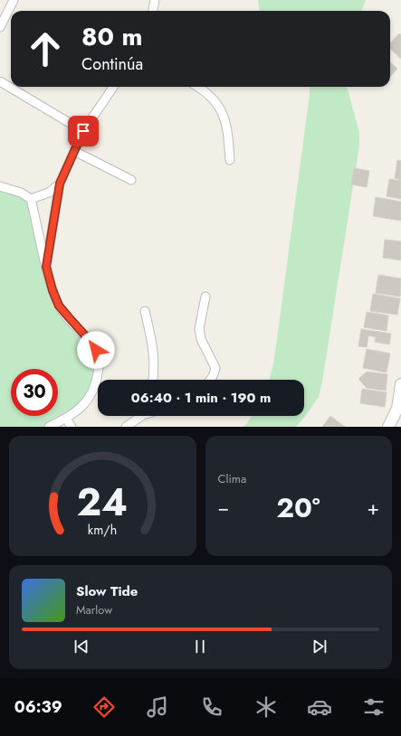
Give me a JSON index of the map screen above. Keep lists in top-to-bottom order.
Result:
{
  "page": {
    "turn": ["80 m", "Continúa"],
    "limit": "30",
    "trip": "06:40 · 1 min · 190 m",
    "tile": "Clima",
    "heat": ["−", "20°", "+"],
    "song": ["Slow Tide", "Marlow"],
    "tabs": "06:39",
    "gauge": ["24", "km/h"]
  }
}
